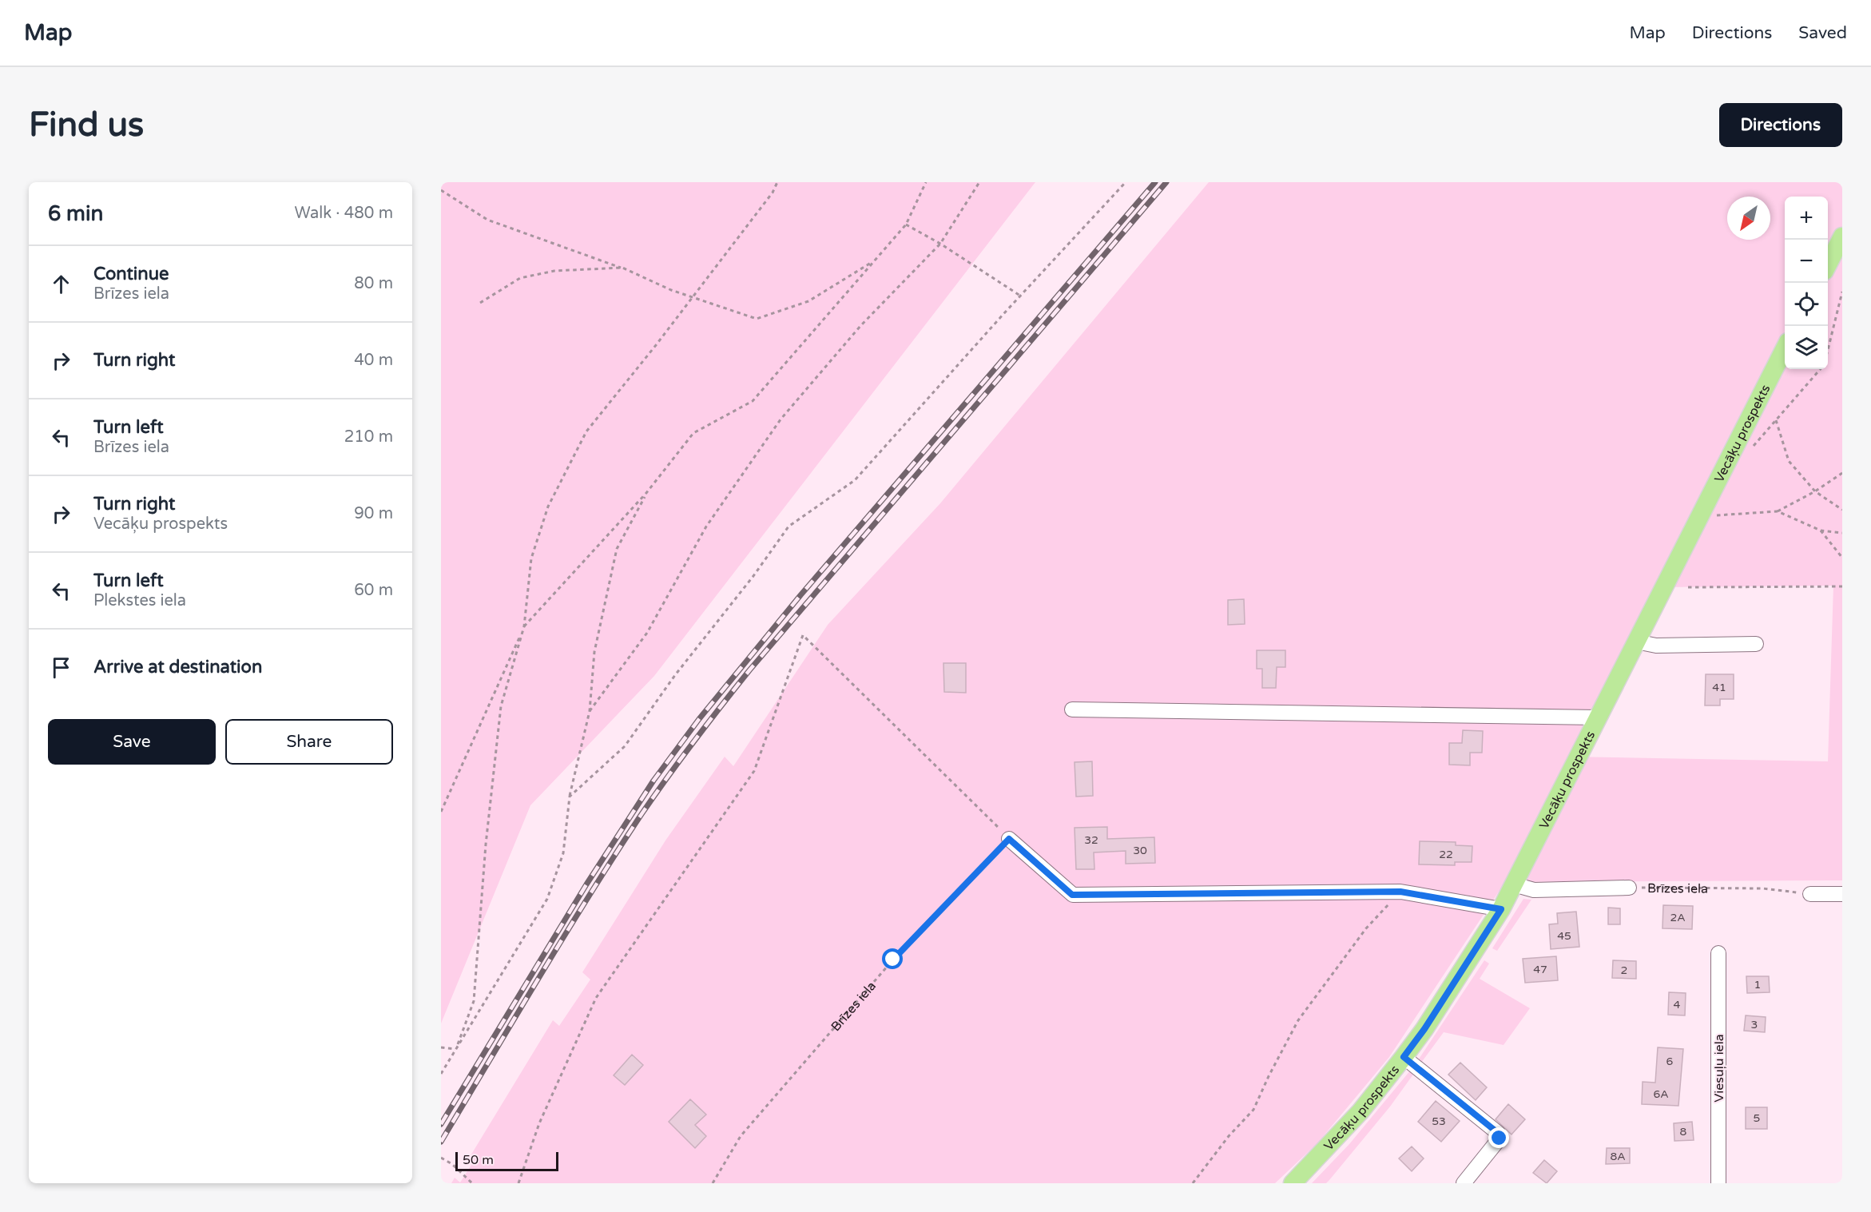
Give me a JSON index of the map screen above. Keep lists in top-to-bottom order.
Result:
{
  "streets": {
    "main road": ["Vecāķu prospekts"],
    "street": ["Brīzes iela", "Viesuļu iela"]
  },
  "crossings": [
    ["Vecāķu prospekts", "Brīzes iela"]
  ],
  "house_numbers": [
    "41",
    "32",
    "30",
    "22",
    "2A",
    "45",
    "47",
    "2",
    "1",
    "4",
    "3",
    "6",
    "6A",
    "5",
    "53",
    "8",
    "8A"
  ],
  "scale_bar": "50 m",
  "north": "bottom left",
  "page": {
    "header": "Map",
    "nav": ["Map", "Directions", "Saved"],
    "buttons": [
      "Directions",
      ["Save", "Share"]
    ],
    "title": "Find us",
    "heading": ["6 min", "Walk · 480 m"],
    "map_buttons": ["+", "−"],
    "list": [
      ["Continue", "Brīzes iela", "80 m"],
      ["Turn right", "40 m"],
      ["Turn left", "Brīzes iela", "210 m"],
      ["Turn right", "Vecāķu prospekts", "90 m"],
      ["Turn left", "Plekstes iela", "60 m"],
      "Arrive at destination"
    ],
    "scale": "50 m"
  }
}
